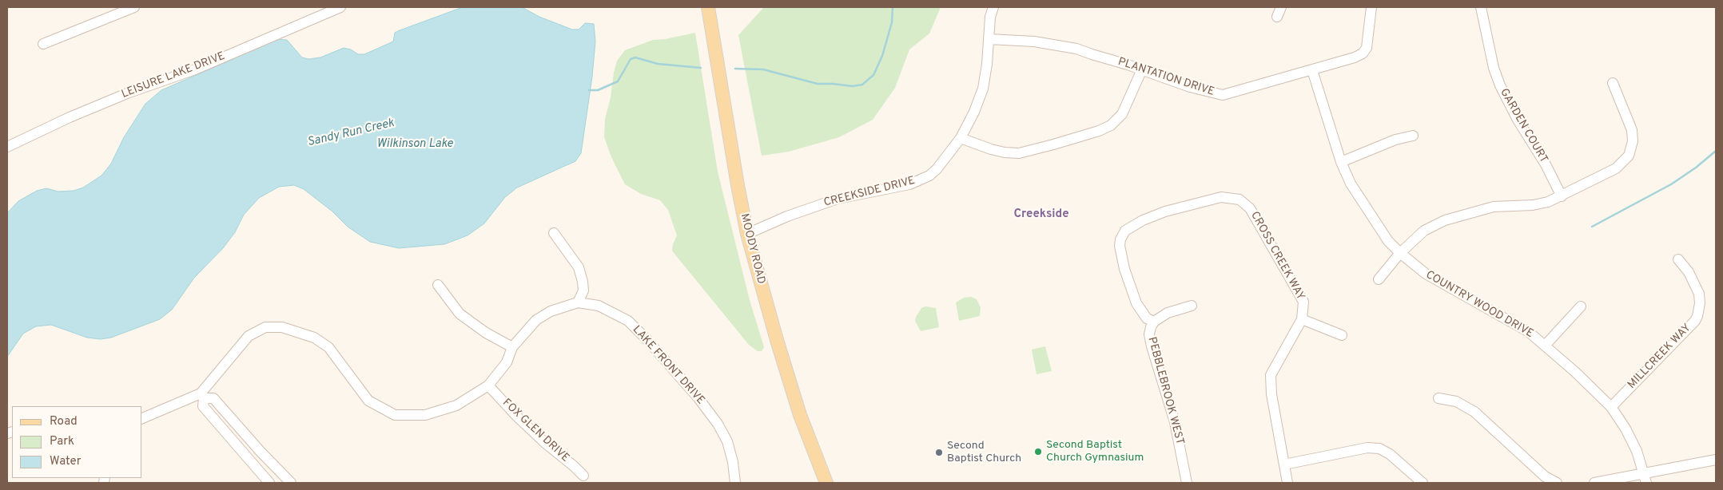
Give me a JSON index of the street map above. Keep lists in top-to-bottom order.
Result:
{
  "streets": {
    "main road": ["MOODY ROAD"],
    "street": [
      "LEISURE LAKE DRIVE",
      "PLANTATION DRIVE",
      "GARDEN COURT",
      "CREEKSIDE DRIVE",
      "CROSS CREEK WAY",
      "COUNTRY WOOD DRIVE",
      "MILLCREEK WAY",
      "LAKE FRONT DRIVE",
      "PEBBLEBROOK WEST",
      "FOX GLEN DRIVE"
    ]
  },
  "crossings": [
    ["PLANTATION DRIVE", "CREEKSIDE DRIVE"],
    ["PLANTATION DRIVE", "COUNTRY WOOD DRIVE"],
    ["CREEKSIDE DRIVE", "MOODY ROAD"],
    ["CROSS CREEK WAY", "PEBBLEBROOK WEST"],
    ["COUNTRY WOOD DRIVE", "MILLCREEK WAY"],
    ["LAKE FRONT DRIVE", "FOX GLEN DRIVE"]
  ],
  "districts": ["Creekside"],
  "water": ["Sandy Run Creek", "Wilkinson Lake"],
  "places": ["Second Baptist Church Gymnasium", "Second Baptist Church"],
  "legend": ["Road", "Park", "Water"]
}
